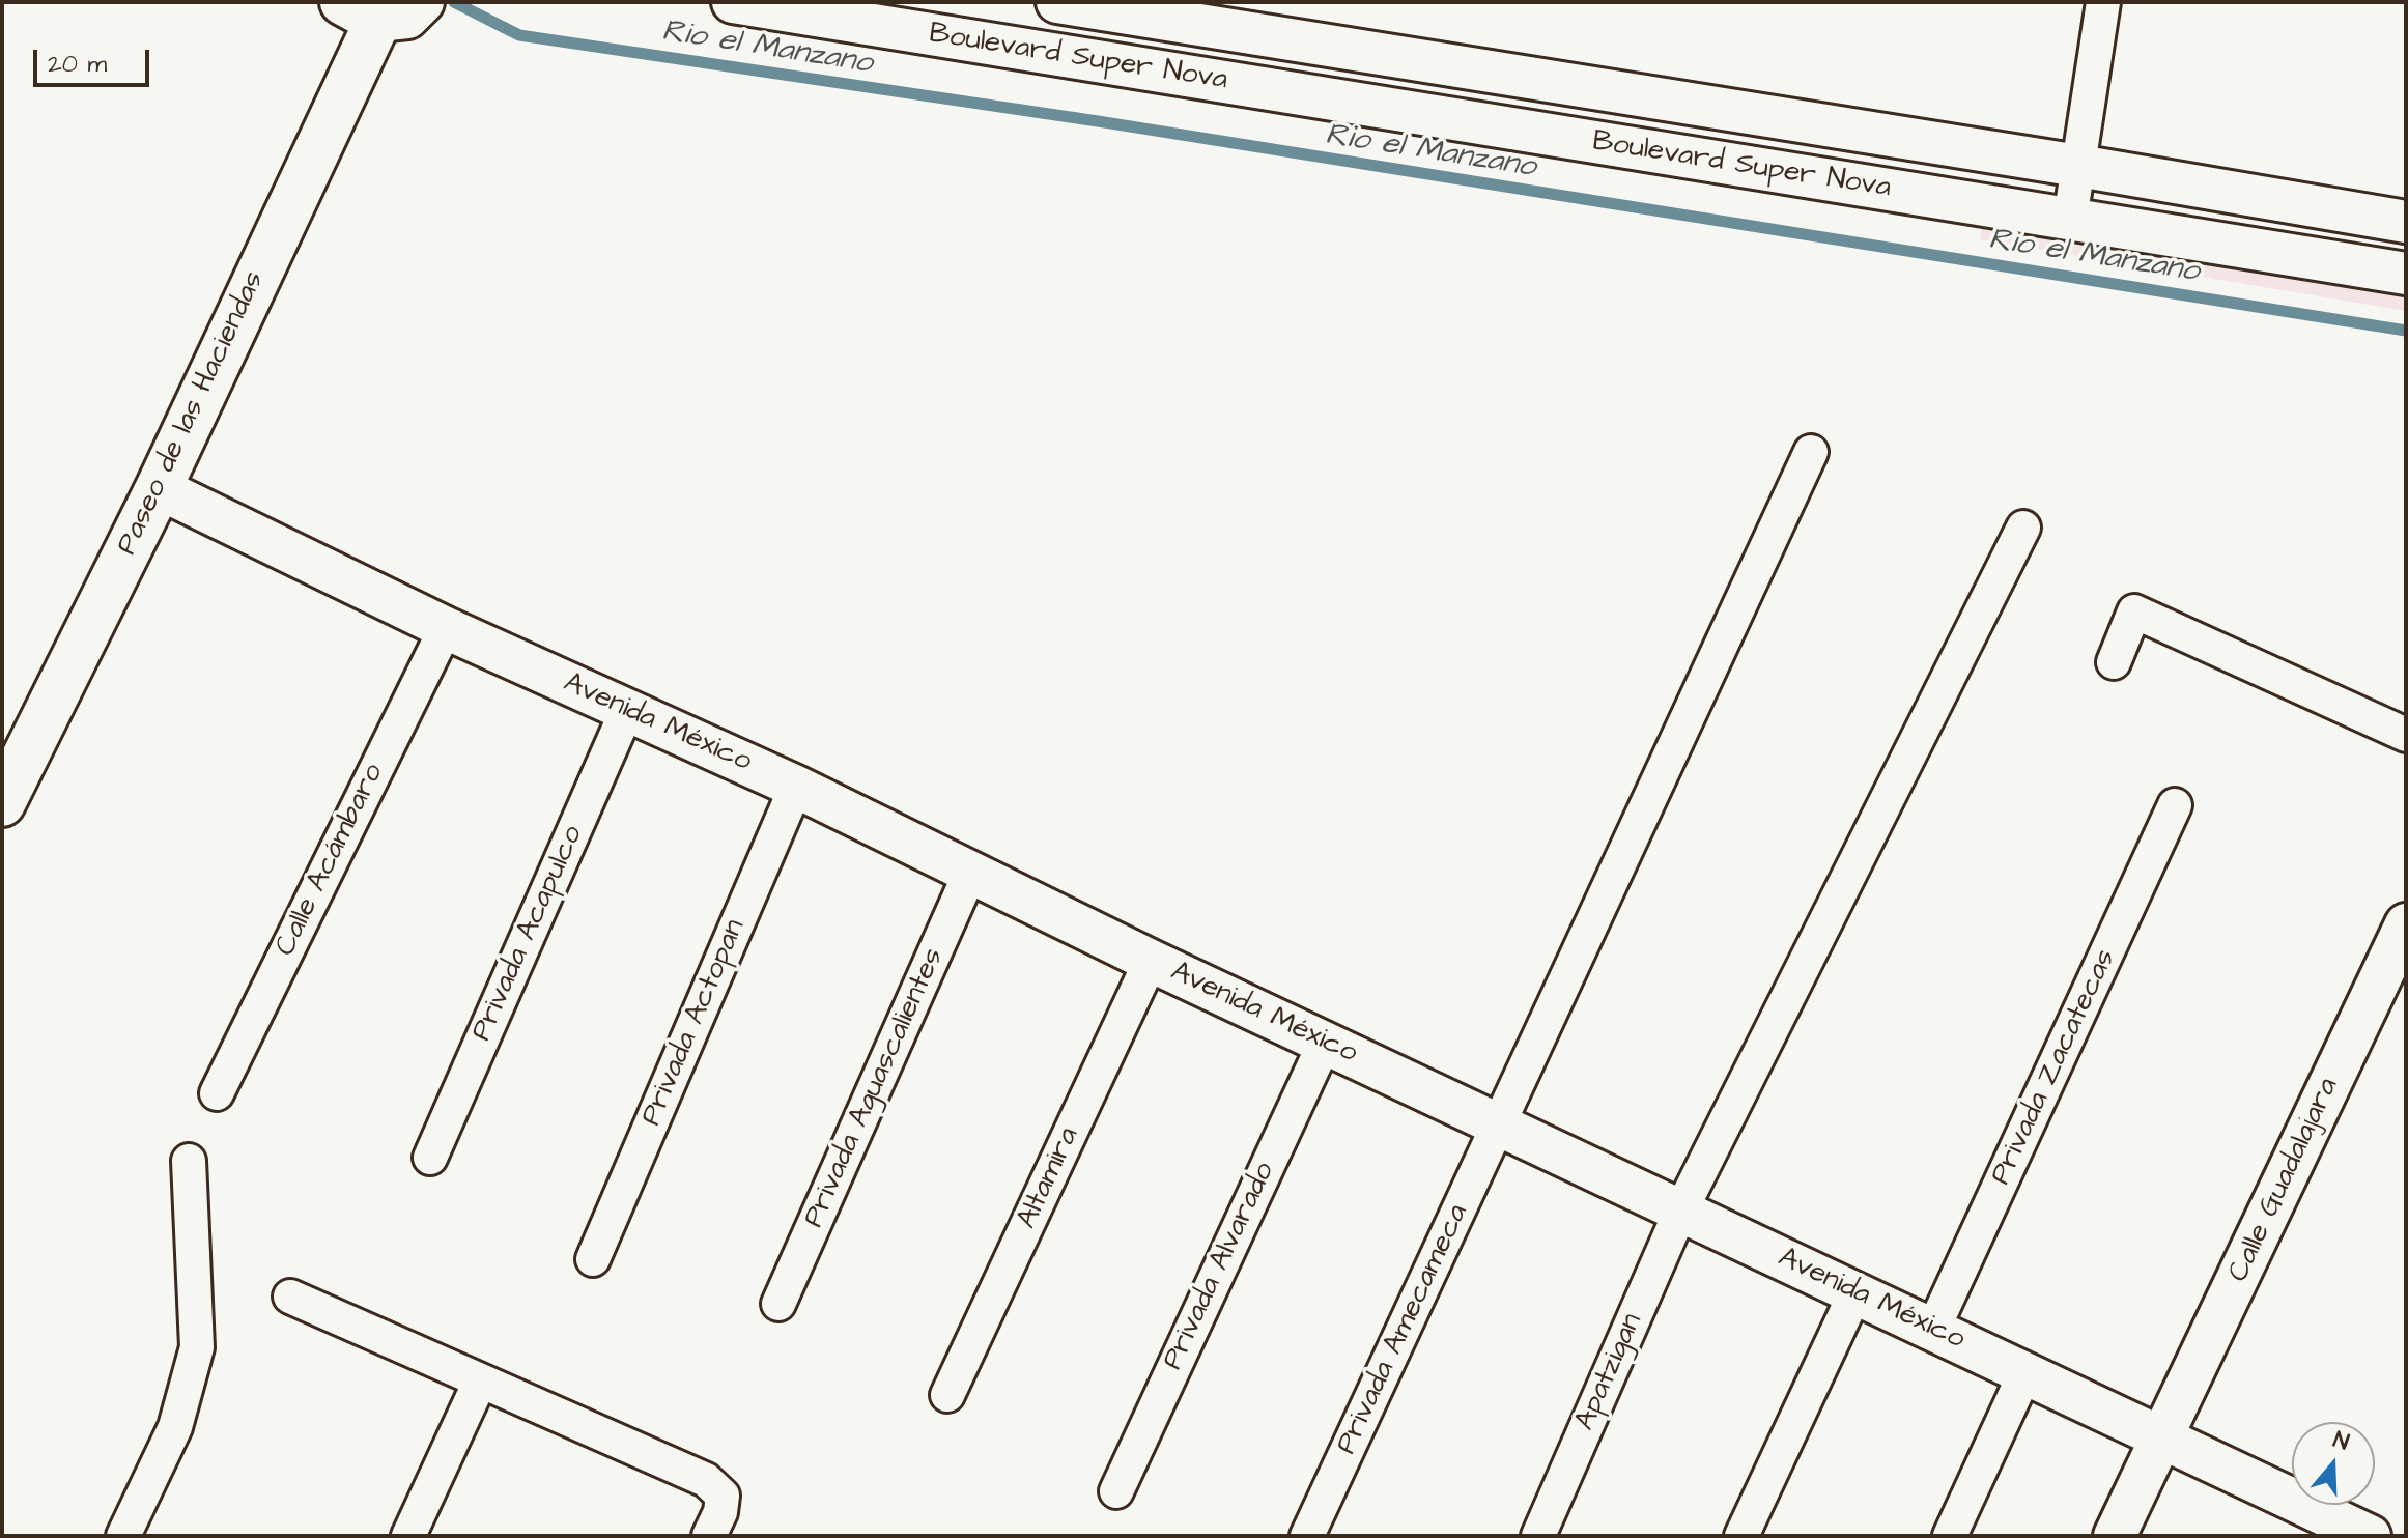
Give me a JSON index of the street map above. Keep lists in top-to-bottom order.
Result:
{
  "streets": {
    "main road": ["Paseo de las Haciendas"],
    "street": [
      "Boulevard Super Nova",
      "Avenida México",
      "Calle Acámbaro",
      "Privada Acapulco",
      "Privada Actopan",
      "Privada Zacatecas",
      "Privada Aguascalientes",
      "Altamira",
      "Calle Guadalajara",
      "Privada Alvarado",
      "Privada Amecameca",
      "Apatzigan"
    ]
  },
  "crossings": [
    ["Paseo de las Haciendas", "Avenida México"],
    ["Avenida México", "Calle Acámbaro"],
    ["Avenida México", "Privada Acapulco"],
    ["Avenida México", "Privada Actopan"],
    ["Avenida México", "Privada Zacatecas"],
    ["Avenida México", "Privada Aguascalientes"],
    ["Avenida México", "Altamira"],
    ["Avenida México", "Calle Guadalajara"],
    ["Avenida México", "Privada Alvarado"],
    ["Avenida México", "Privada Amecameca"],
    ["Avenida México", "Apatzigan"]
  ],
  "water": ["Rio el Manzano"],
  "scale_bar": "20 m",
  "north": "top"
}
